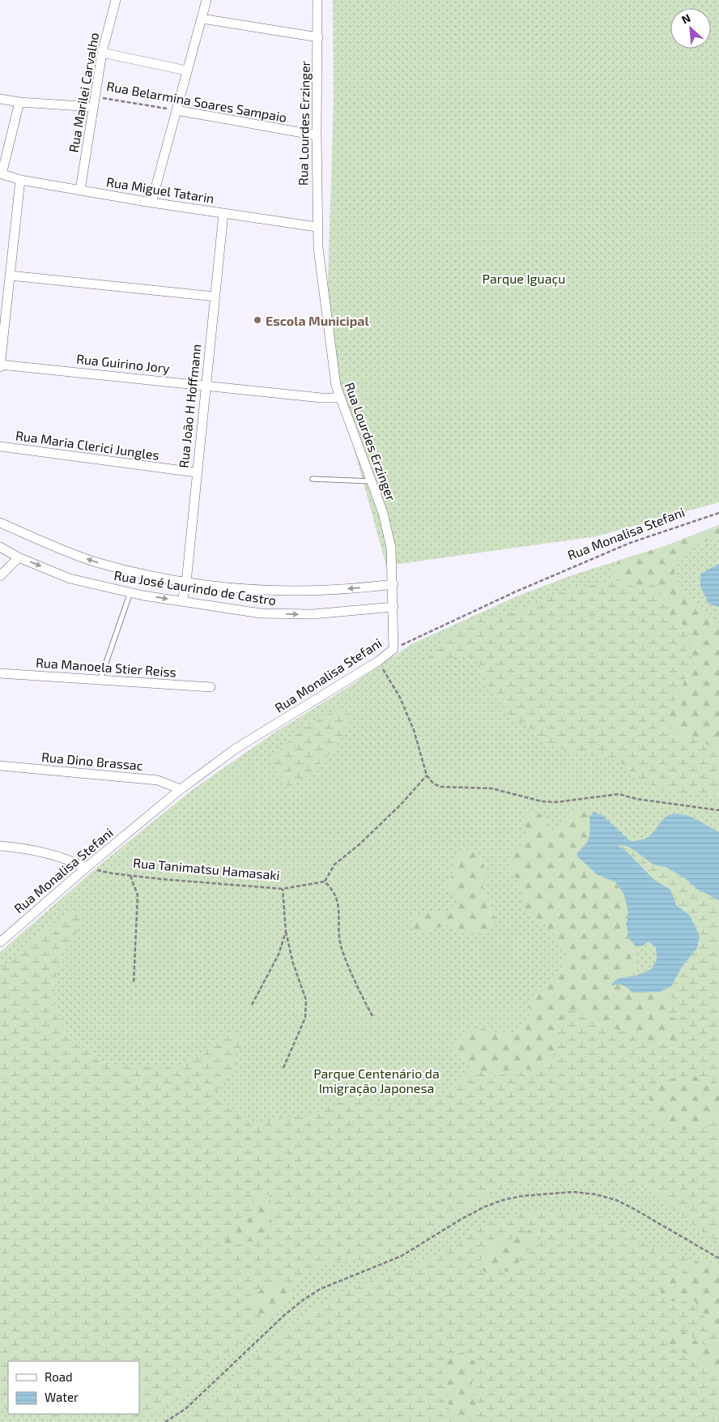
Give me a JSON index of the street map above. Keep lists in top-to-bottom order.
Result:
{
  "streets": {
    "street": [
      "Rua Marilei Carvalho",
      "Rua Belarmina Soares Sampaio",
      "Rua Lourdes Erzinger",
      "Rua Miguel Tatarin",
      "Rua Guirino Jory",
      "Rua João H Hoffmann",
      "Rua Maria Clerici Jungles",
      "Rua Monalisa Stefani",
      "Rua José Laurindo de Castro",
      "Rua Manoela Stier Reiss",
      "Rua Dino Brassac"
    ],
    "path": ["Rua Tanimatsu Hamasaki"]
  },
  "crossings": [
    ["Rua Marilei Carvalho", "Rua Belarmina Soares Sampaio"],
    ["Rua Marilei Carvalho", "Rua Miguel Tatarin"],
    ["Rua Belarmina Soares Sampaio", "Rua Lourdes Erzinger"],
    ["Rua Lourdes Erzinger", "Rua Miguel Tatarin"],
    ["Rua Lourdes Erzinger", "Rua Guirino Jory"],
    ["Rua Lourdes Erzinger", "Rua Monalisa Stefani"],
    ["Rua Lourdes Erzinger", "Rua José Laurindo de Castro"],
    ["Rua Miguel Tatarin", "Rua João H Hoffmann"],
    ["Rua Guirino Jory", "Rua João H Hoffmann"],
    ["Rua João H Hoffmann", "Rua Maria Clerici Jungles"],
    ["Rua João H Hoffmann", "Rua José Laurindo de Castro"],
    ["Rua Monalisa Stefani", "Rua Dino Brassac"],
    ["Rua Monalisa Stefani", "Rua Tanimatsu Hamasaki"]
  ],
  "parks": ["Parque Iguaçu", "Parque Centenário da Imigração Japonesa"],
  "places": ["Escola Municipal"],
  "legend": ["Road", "Water"],
  "north": "top left"
}
